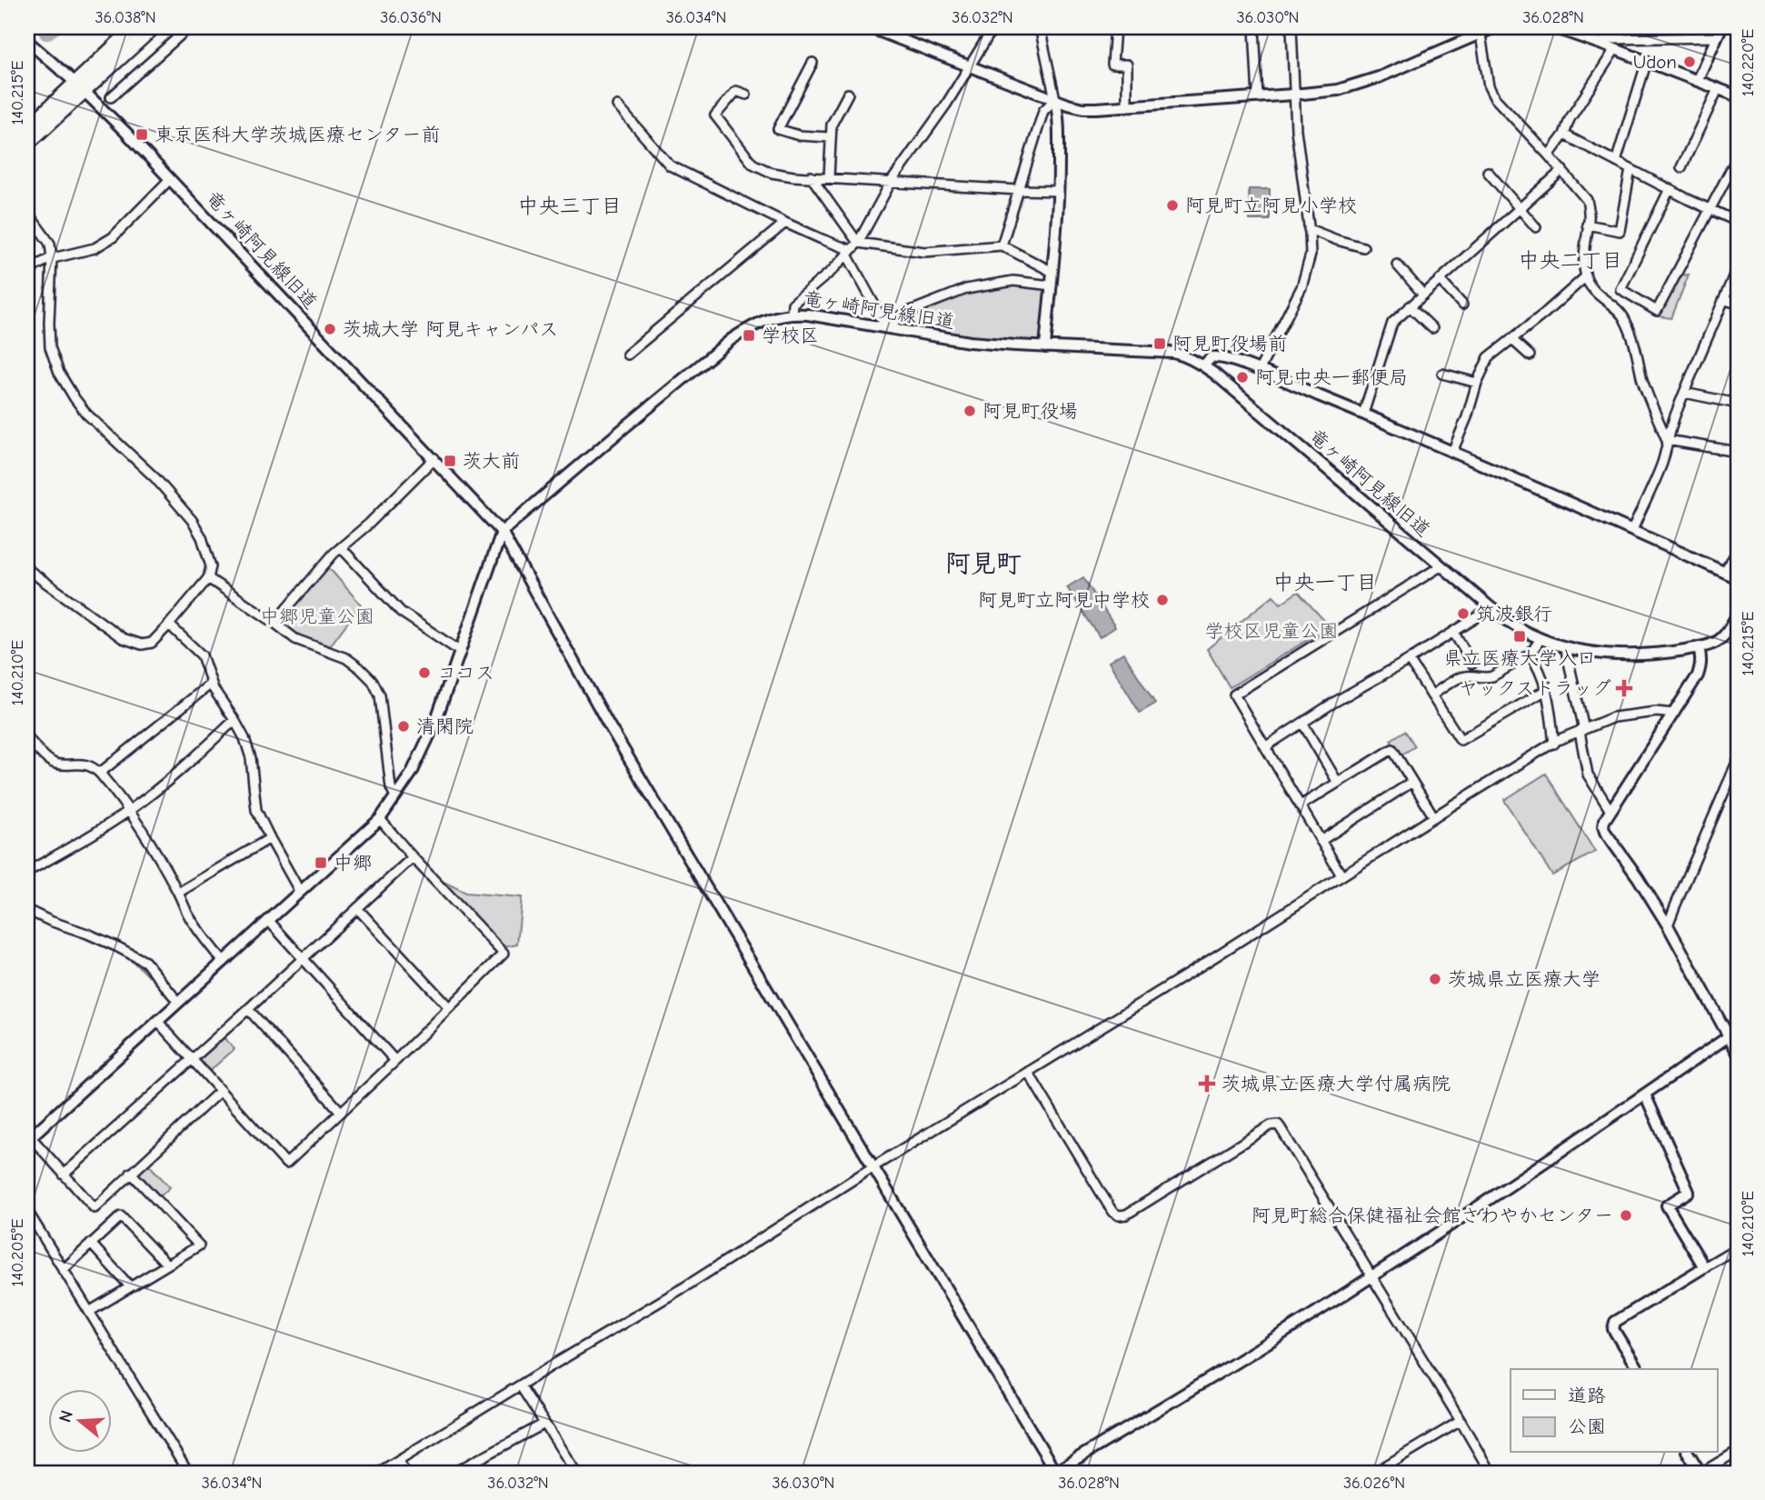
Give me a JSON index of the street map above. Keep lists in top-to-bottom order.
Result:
{
  "streets": {
    "street": ["竜ヶ崎阿見線旧道"]
  },
  "districts": [
    "中央三丁目",
    "中央二丁目",
    "阿見町",
    "中央一丁目"
  ],
  "parks": ["中郷児童公園", "学校区児童公園"],
  "places": {
    "other": [
      "Udon",
      "阿見町立阿見小学校",
      "茨城大学 阿見キャンパス",
      "阿見中央一郵便局",
      "阿見町役場",
      "阿見町立阿見中学校",
      "筑波銀行",
      "ココス",
      "清閑院",
      "茨城県立医療大学",
      "阿見町総合保健福祉会館さわやかセンター"
    ],
    "transit": [
      "東京医科大学茨城医療センター前",
      "学校区",
      "阿見町役場前",
      "茨大前",
      "県立医療大学入口",
      "中郷"
    ],
    "health": ["ヤックスドラッグ", "茨城県立医療大学付属病院"]
  },
  "legend": ["道路", "公園"],
  "north": "left",
  "coordinates": [
    "36.038°N",
    "36.036°N",
    "36.034°N",
    "36.032°N",
    "36.030°N",
    "36.028°N",
    "140.220°E",
    "140.215°E",
    "140.210°E",
    "140.205°E",
    "36.026°N"
  ]
}
